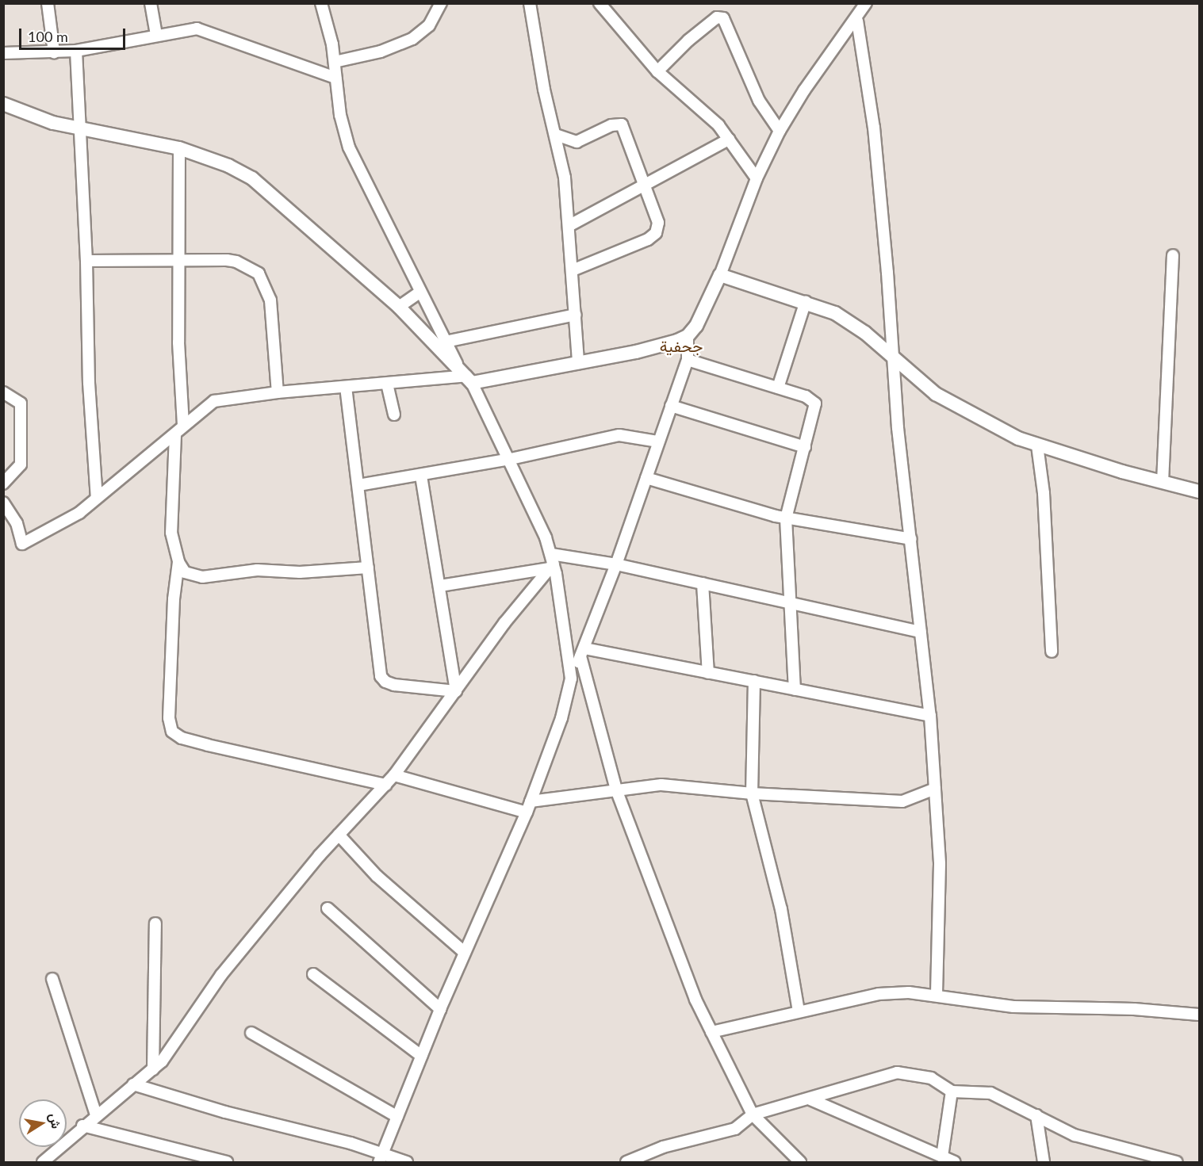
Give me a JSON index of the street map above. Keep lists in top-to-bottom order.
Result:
{
  "districts": ["جحفية"],
  "scale_bar": "100 m",
  "north": "right"
}
